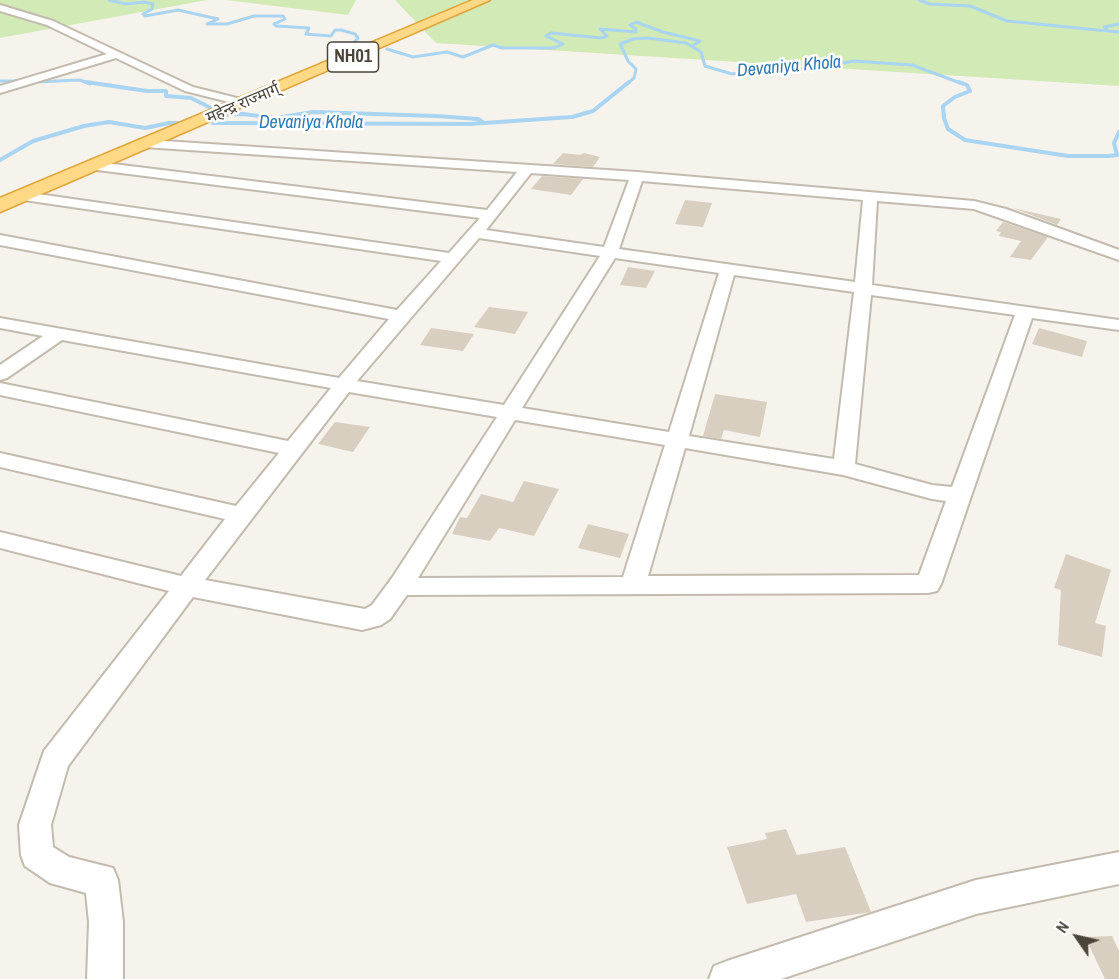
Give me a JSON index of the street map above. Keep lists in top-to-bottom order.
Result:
{
  "streets": {
    "highway": ["NH01", "महेन्द्र राज्मार्ग्"]
  },
  "water": ["Devaniya Khola"],
  "north": "top left"
}
